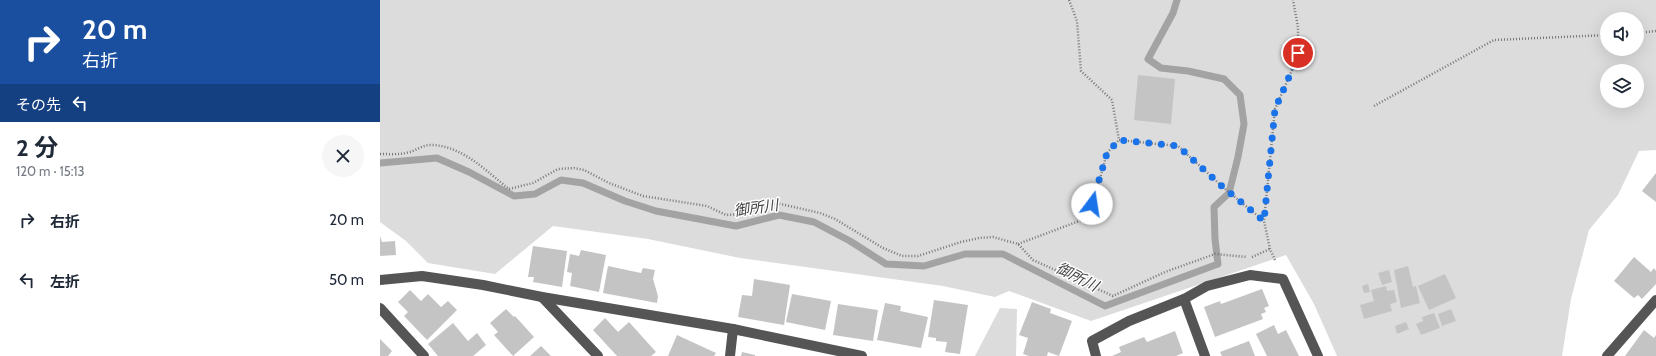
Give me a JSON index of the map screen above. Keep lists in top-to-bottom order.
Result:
{
  "water": ["御所川"],
  "page": {
    "turn": ["20 m", "右折"],
    "then": "その先",
    "heading": ["2 分", "120 m · 15:13"],
    "list": [
      {
        "name": "右折",
        "value": "20 m"
      },
      {
        "name": "左折",
        "value": "50 m"
      }
    ]
  }
}
